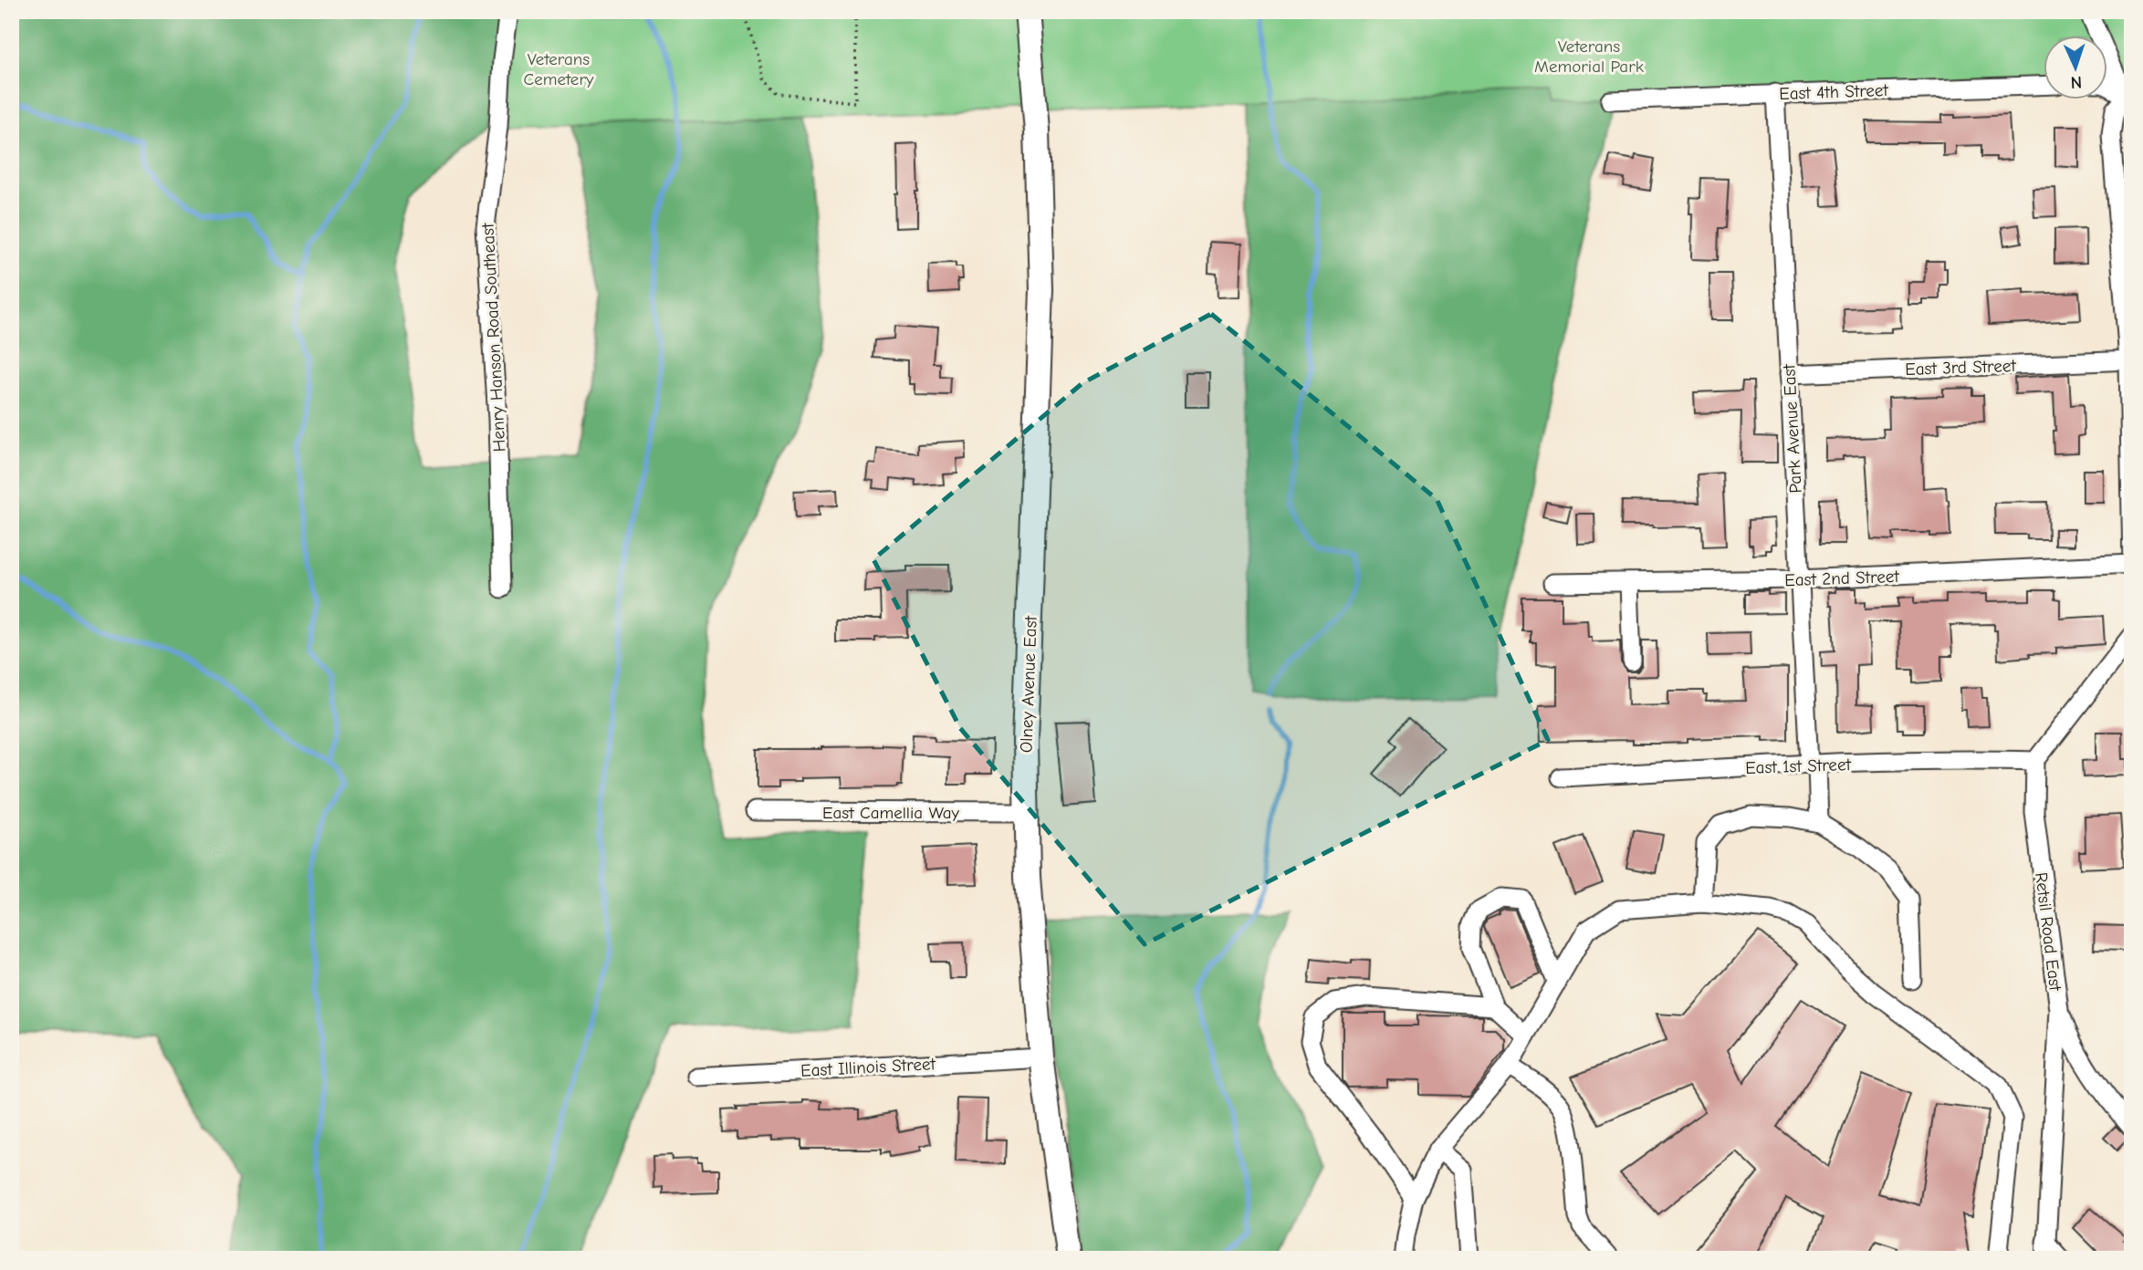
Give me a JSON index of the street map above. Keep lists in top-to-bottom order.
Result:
{
  "streets": {
    "main road": ["Olney Avenue East"],
    "street": [
      "East 4th Street",
      "Henry Hanson Road Southeast",
      "East 3rd Street",
      "Park Avenue East",
      "East 2nd Street",
      "East 1st Street",
      "East Camellia Way",
      "Retsil Road East",
      "East Illinois Street"
    ]
  },
  "crossings": [
    ["East 4th Street", "Park Avenue East"],
    ["East 3rd Street", "Park Avenue East"],
    ["Park Avenue East", "East 2nd Street"],
    ["Park Avenue East", "East 1st Street"],
    ["Olney Avenue East", "East Camellia Way"],
    ["Olney Avenue East", "East Illinois Street"],
    ["East 1st Street", "Retsil Road East"]
  ],
  "parks": ["Veterans Memorial Park", "Veterans Cemetery"],
  "north": "bottom"
}
